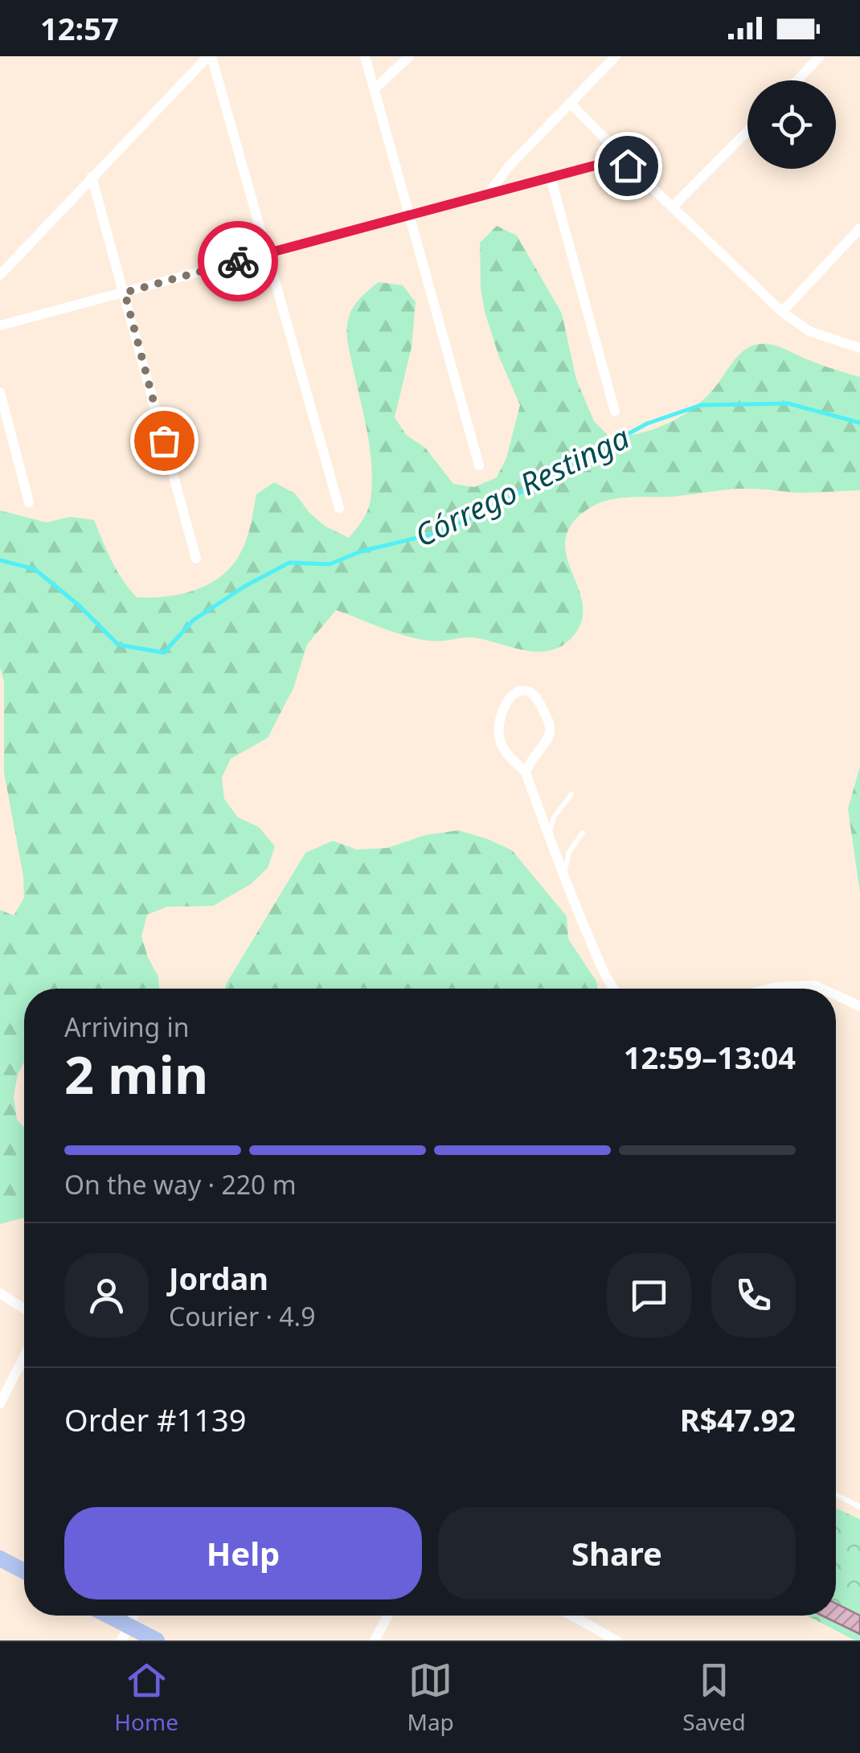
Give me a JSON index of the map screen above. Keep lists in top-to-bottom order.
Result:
{
  "water": ["Córrego Restinga"],
  "page": {
    "status": "12:57",
    "heading": ["2 min", "Arriving in", "12:59–13:04"],
    "panel": [
      "Jordan",
      "Courier · 4.9",
      "Order #1139",
      "R$47.92"
    ],
    "bar": "On the way · 220 m",
    "buttons": ["Help", "Share"],
    "tabs": ["Home", "Map", "Saved"]
  }
}
